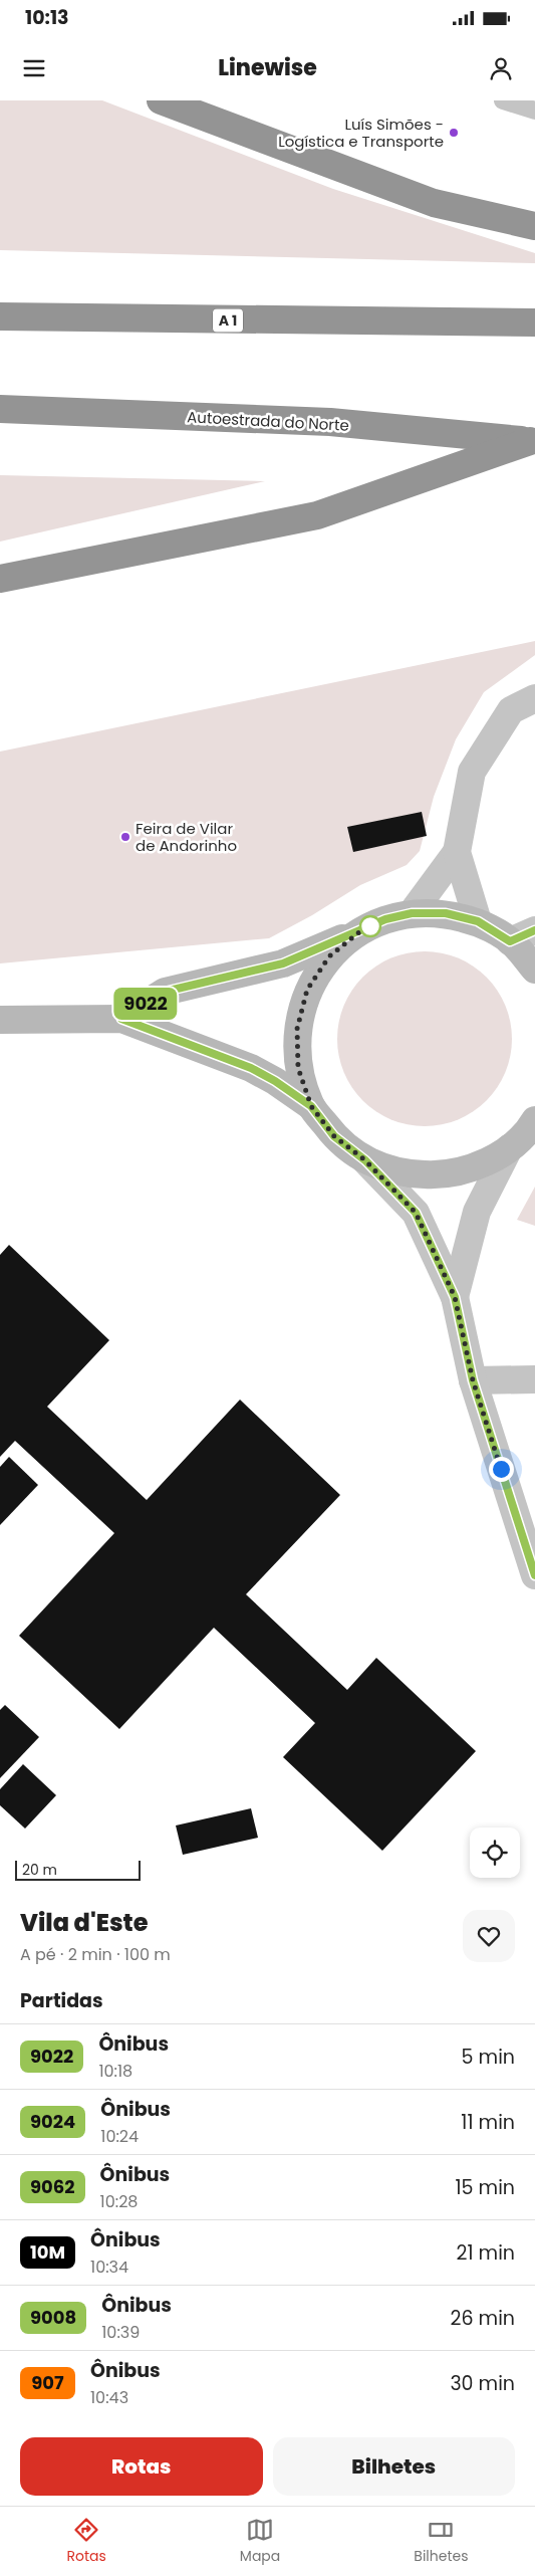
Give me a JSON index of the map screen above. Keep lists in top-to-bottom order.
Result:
{
  "streets": {
    "highway": ["A 1", "Autoestrada do Norte"]
  },
  "places": ["Luís Simões - Logística e Transporte", "Feira de Vilar de Andorinho"],
  "lines": ["bus line 9022"],
  "scale_bar": "20 m",
  "page": {
    "status": "10:13",
    "header": "Linewise",
    "on_map": "9022",
    "scale": "20 m",
    "heading": [
      ["Vila d'Este", "A pé · 2 min · 100 m"],
      "Partidas"
    ],
    "list": [
      {
        "mark": "9022",
        "name": "Ônibus",
        "note": "10:18",
        "value": "5 min"
      },
      {
        "mark": "9024",
        "name": "Ônibus",
        "note": "10:24",
        "value": "11 min"
      },
      {
        "mark": "9062",
        "name": "Ônibus",
        "note": "10:28",
        "value": "15 min"
      },
      {
        "mark": "10M",
        "name": "Ônibus",
        "note": "10:34",
        "value": "21 min"
      },
      {
        "mark": "9008",
        "name": "Ônibus",
        "note": "10:39",
        "value": "26 min"
      },
      {
        "mark": "907",
        "name": "Ônibus",
        "note": "10:43",
        "value": "30 min"
      }
    ],
    "buttons": ["Rotas", "Bilhetes"],
    "tabs": ["Rotas", "Mapa", "Bilhetes"]
  }
}
